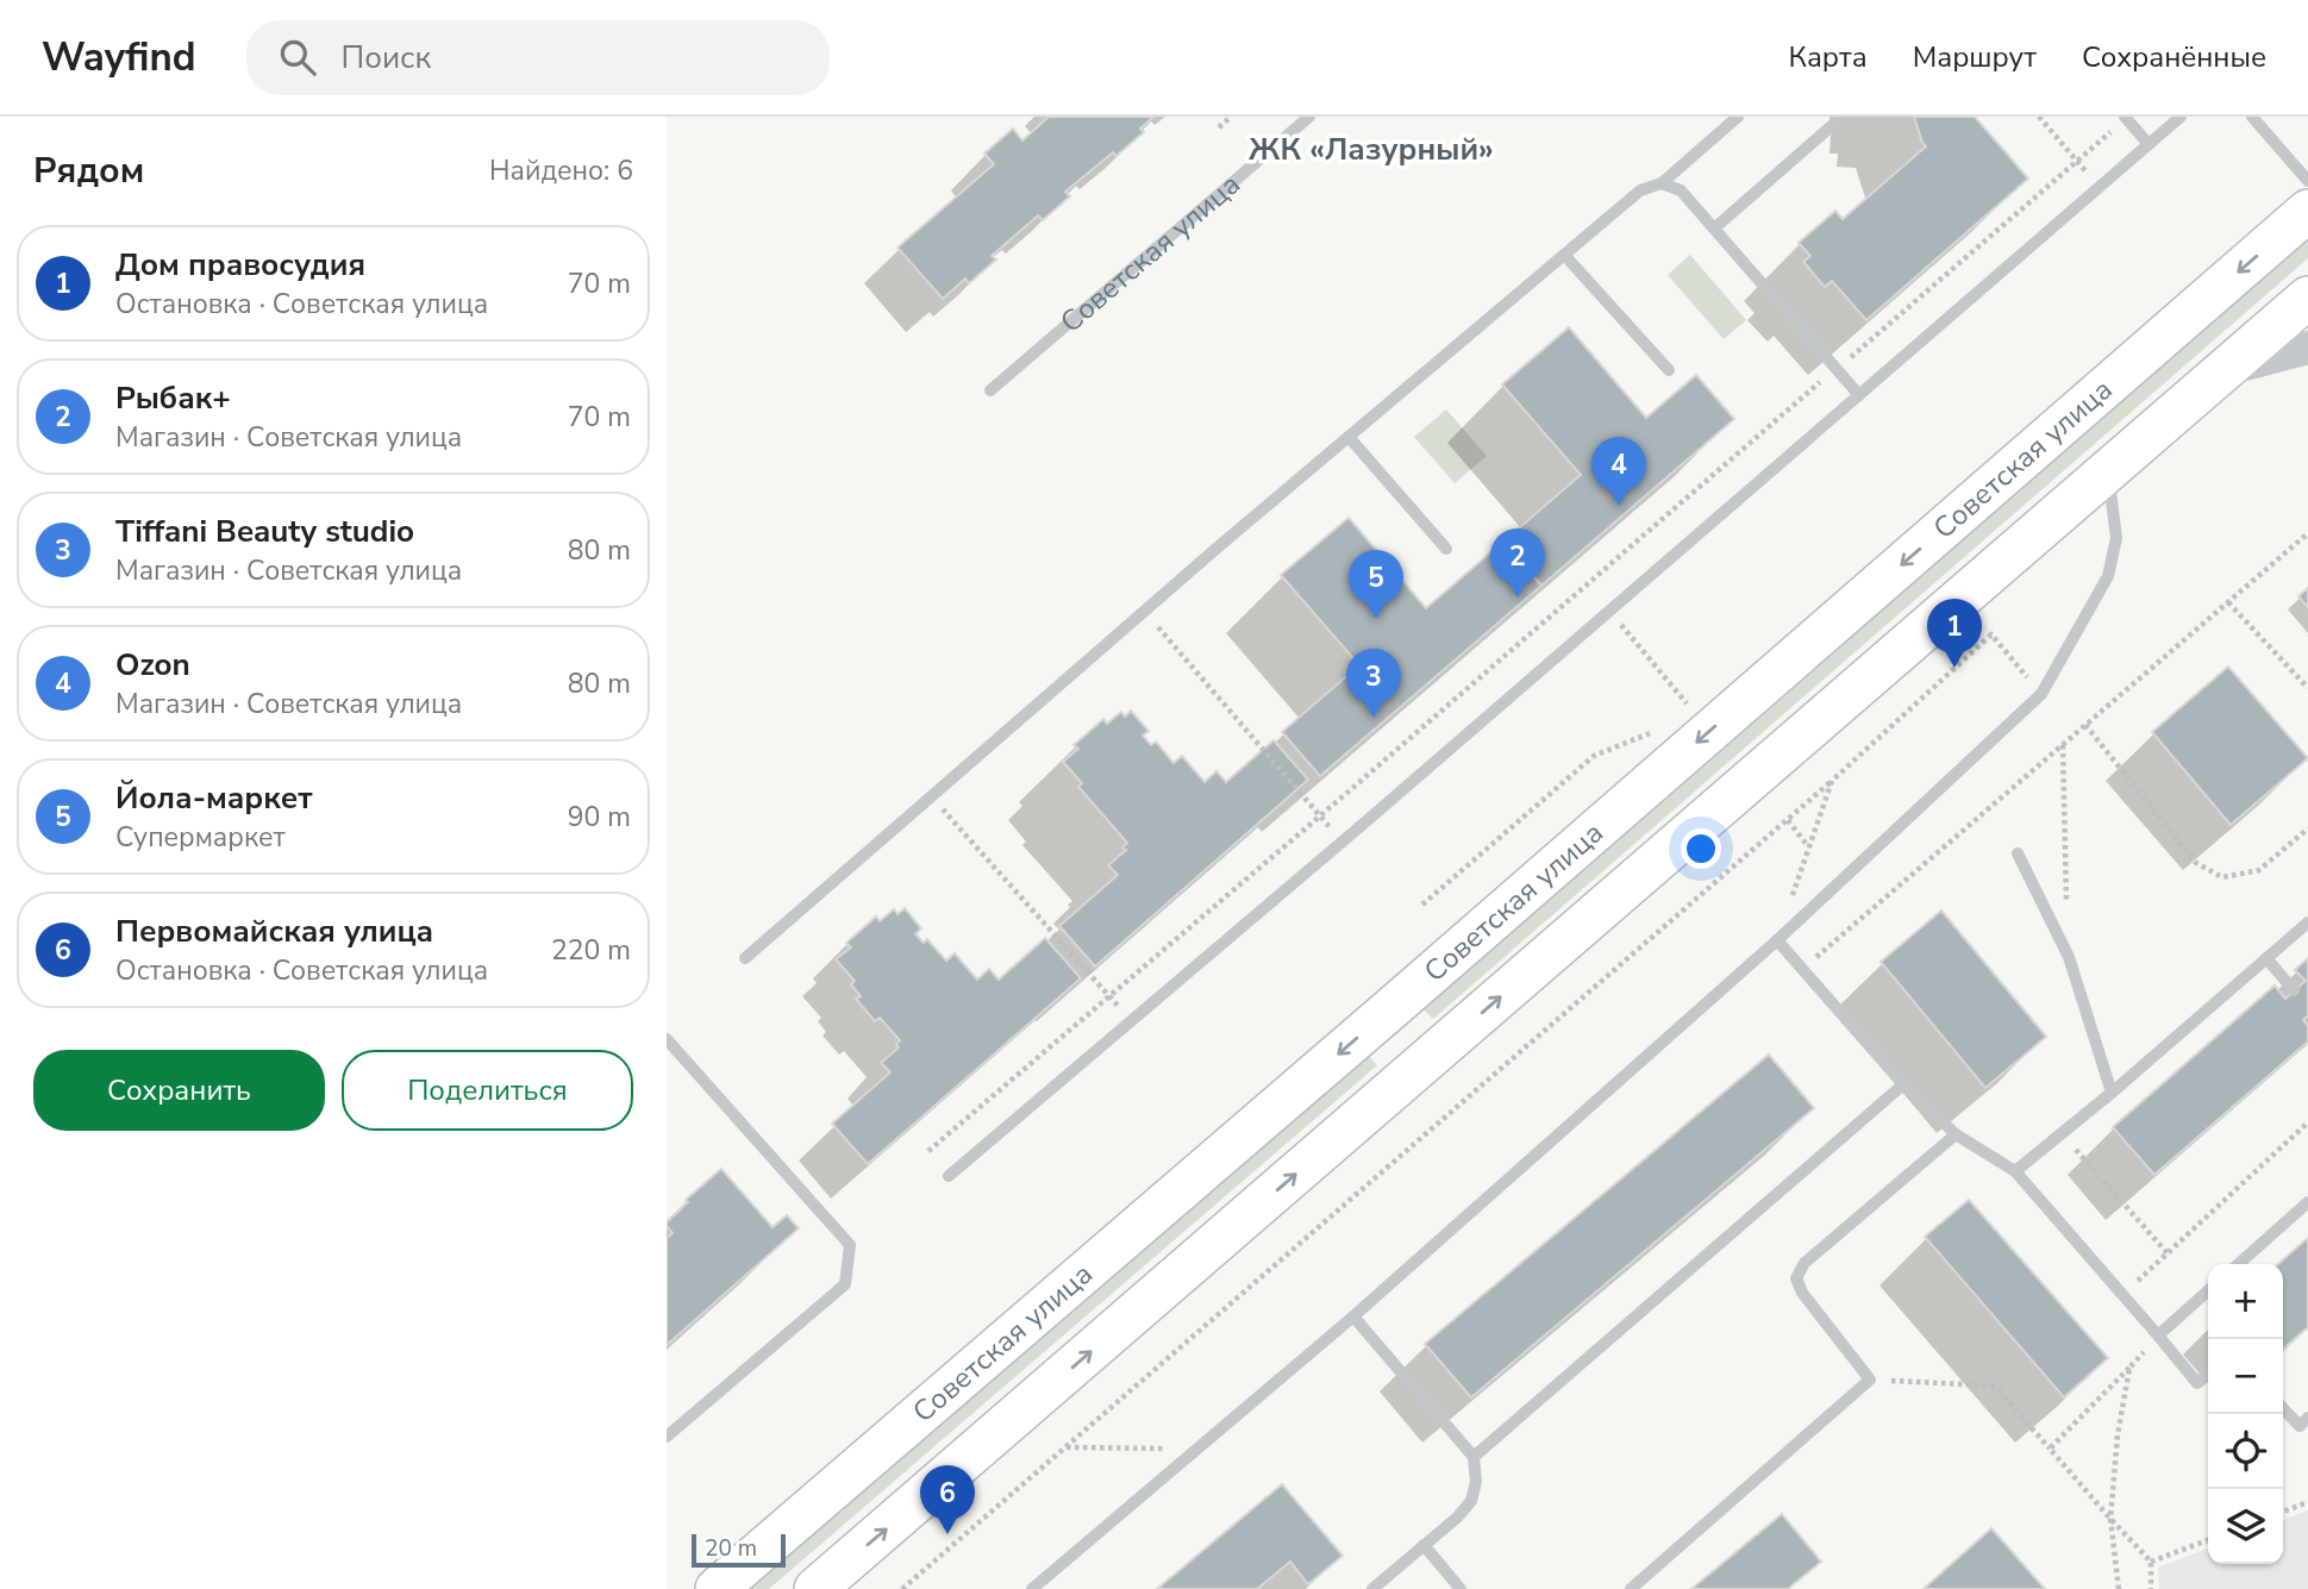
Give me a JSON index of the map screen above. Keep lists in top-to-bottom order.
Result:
{
  "streets": {
    "main road": ["Советская улица"]
  },
  "districts": ["ЖК «Лазурный»"],
  "scale_bar": "20 m",
  "page": {
    "header": "Wayfind",
    "search": "Поиск",
    "nav": ["Карта", "Маршрут", "Сохранённые"],
    "heading": ["Рядом", "Найдено: 6"],
    "list": [
      {
        "mark": "1",
        "name": "Дом правосудия",
        "note": "Остановка · Советская улица",
        "value": "70 m"
      },
      {
        "mark": "2",
        "name": "Рыбак+",
        "note": "Магазин · Советская улица",
        "value": "70 m"
      },
      {
        "mark": "3",
        "name": "Tiffani Beauty studio",
        "note": "Магазин · Советская улица",
        "value": "80 m"
      },
      {
        "mark": "4",
        "name": "Ozon",
        "note": "Магазин · Советская улица",
        "value": "80 m"
      },
      {
        "mark": "5",
        "name": "Йола-маркет",
        "note": "Супермаркет",
        "value": "90 m"
      },
      {
        "mark": "6",
        "name": "Первомайская улица",
        "note": "Остановка · Советская улица",
        "value": "220 m"
      }
    ],
    "pins": [
      "4",
      "2",
      "5",
      "1",
      "3",
      "6"
    ],
    "buttons": ["Сохранить", "Поделиться"],
    "map_buttons": ["+", "−"],
    "scale": "20 m"
  }
}
